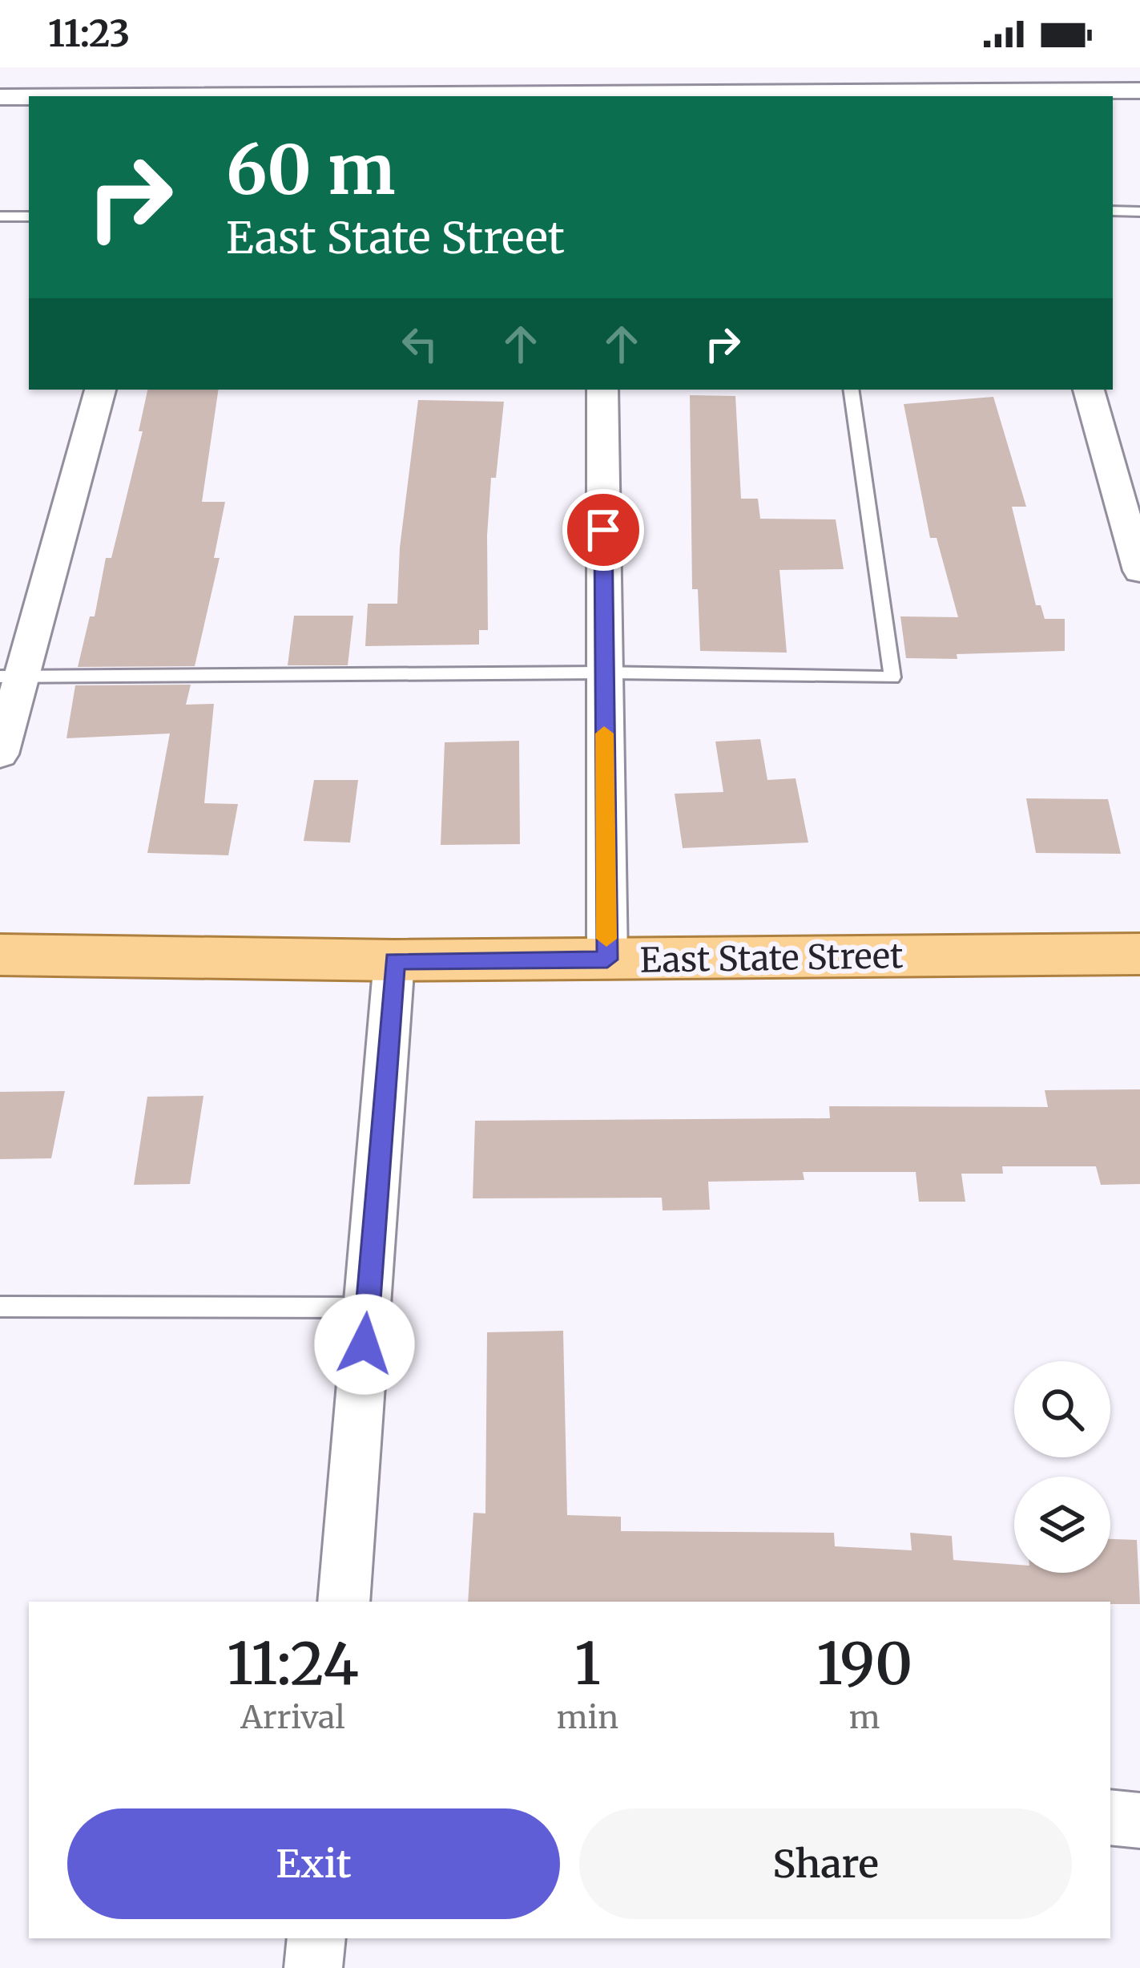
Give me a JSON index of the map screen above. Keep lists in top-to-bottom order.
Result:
{
  "streets": {
    "main road": ["East State Street"]
  },
  "page": {
    "status": "11:23",
    "turn": ["60 m", "East State Street"],
    "eta": [
      "11:24",
      "Arrival",
      "1",
      "min",
      "190",
      "m"
    ],
    "buttons": ["Exit", "Share"]
  }
}
